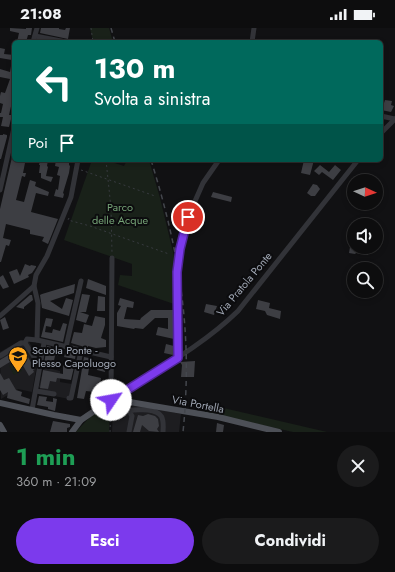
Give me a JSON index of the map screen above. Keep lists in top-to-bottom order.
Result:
{
  "streets": {
    "main road": ["Via Pratola Ponte", "Via Portella"]
  },
  "crossings": [
    ["Via Pratola Ponte", "Via Portella"]
  ],
  "parks": ["Parco delle Acque"],
  "places": {
    "school or university": ["Scuola Ponte - Plesso Capoluogo"]
  },
  "north": "right",
  "page": {
    "status": "21:08",
    "turn": ["130 m", "Svolta a sinistra"],
    "then": "Poi",
    "heading": ["1 min", "360 m · 21:09"],
    "buttons": ["Esci", "Condividi"]
  }
}
